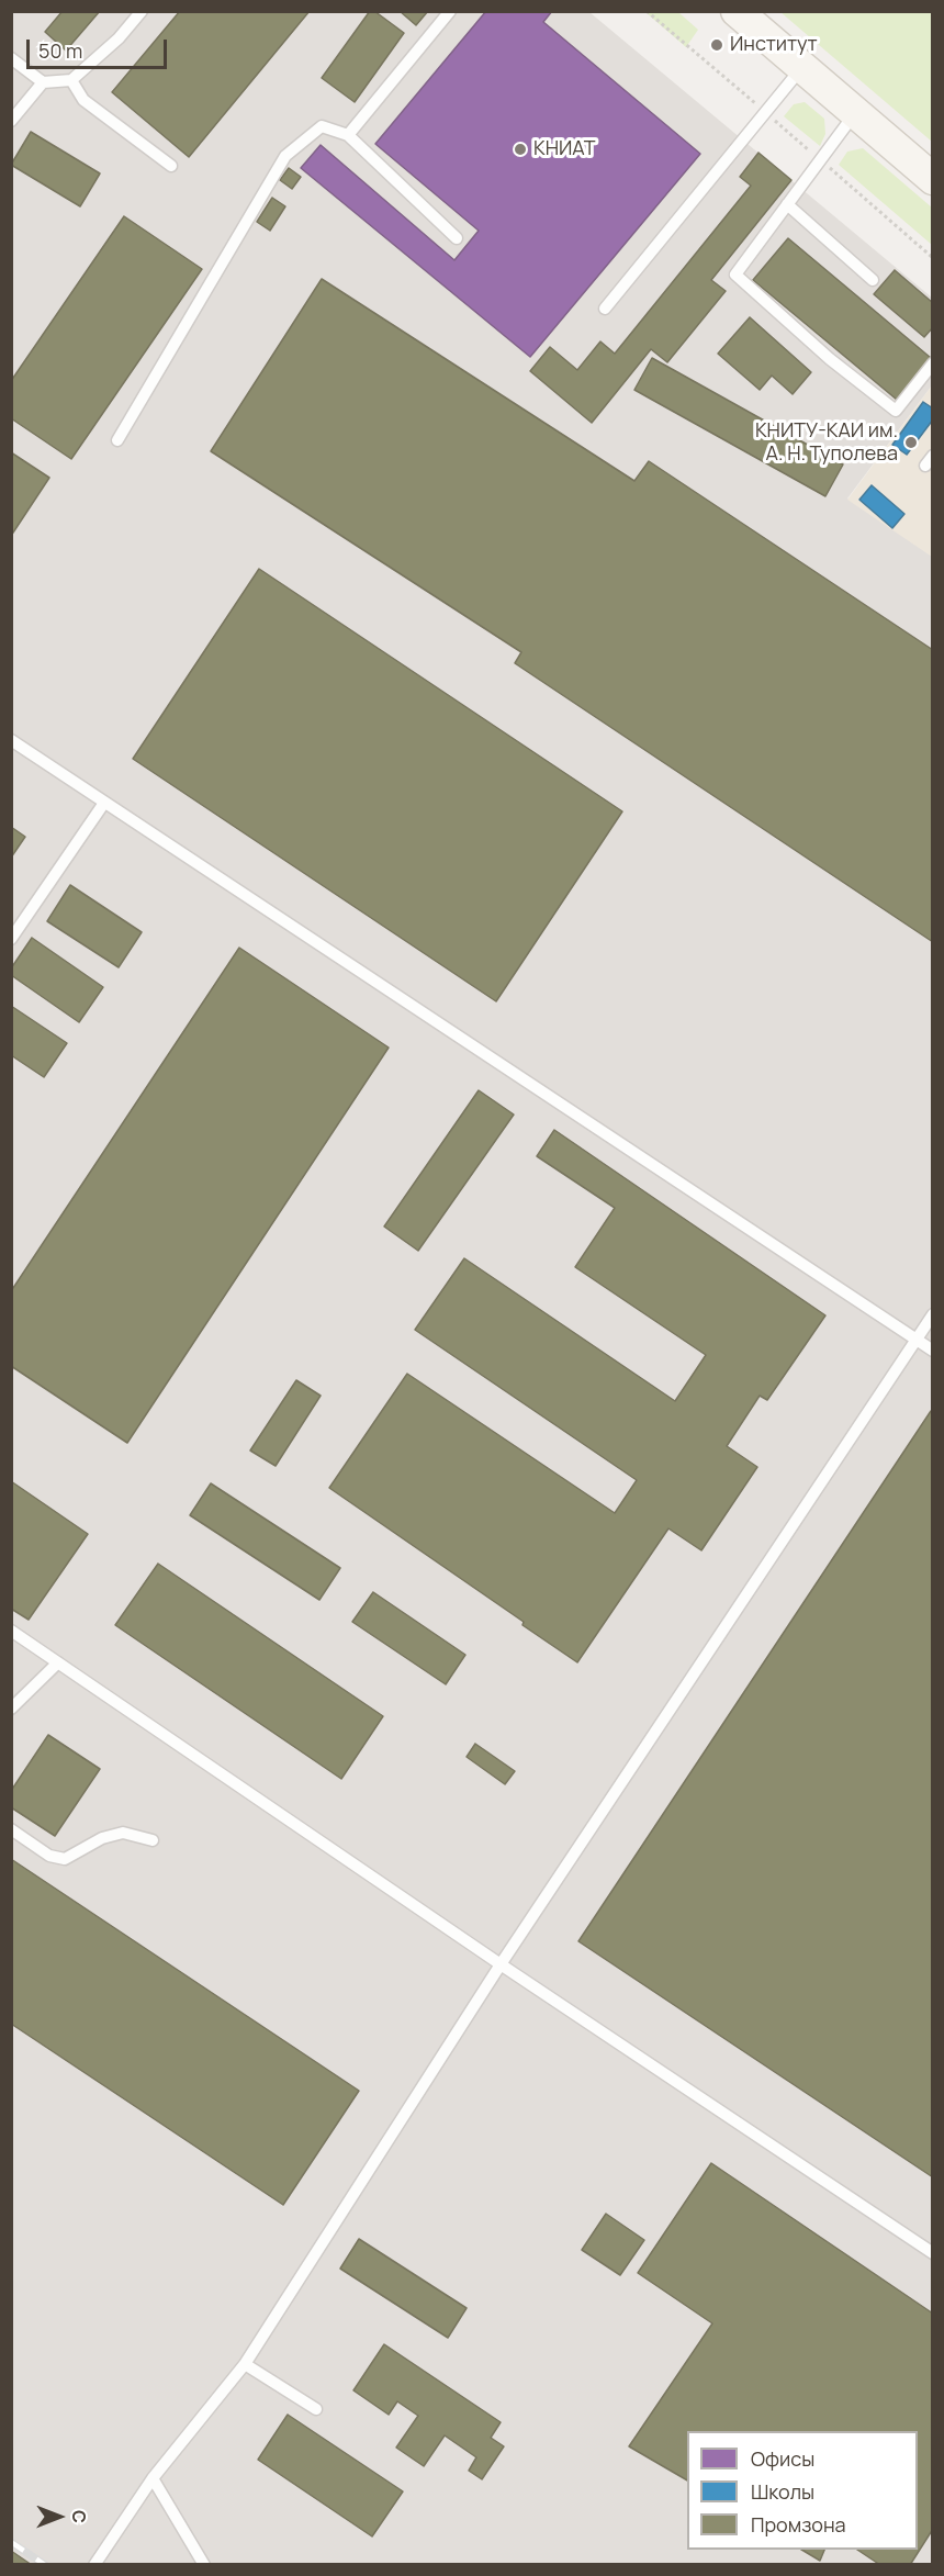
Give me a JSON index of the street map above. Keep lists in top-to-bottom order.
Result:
{
  "places": ["Институт", "КНИАТ", "КНИТУ-КАИ им. А. Н. Туполева"],
  "legend": ["Офисы", "Школы", "Промзона"],
  "scale_bar": "50 m",
  "north": "right"
}
